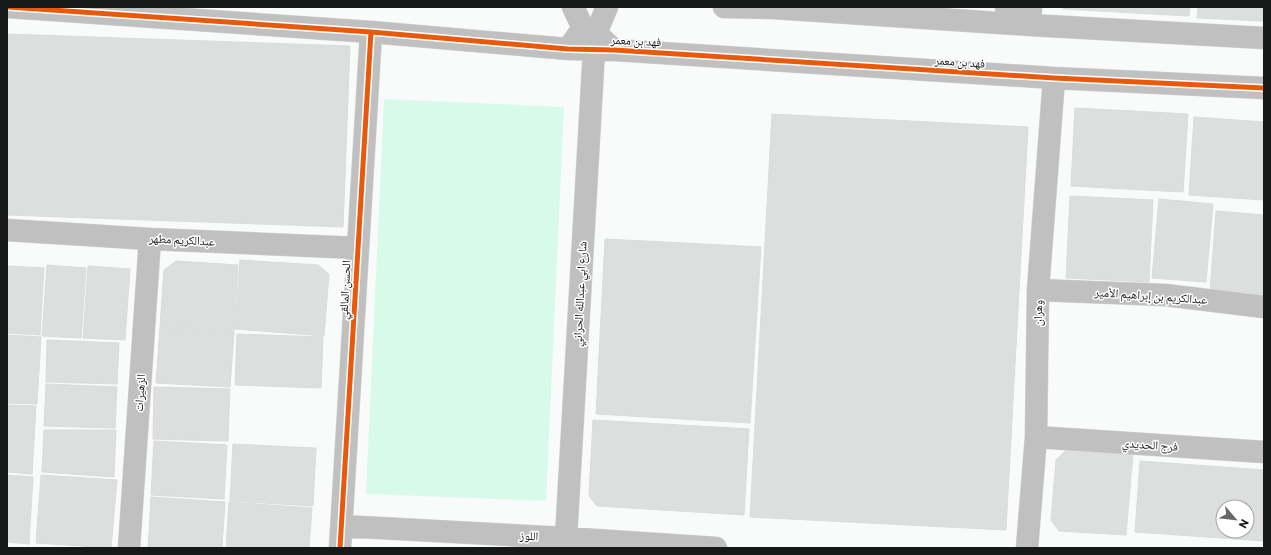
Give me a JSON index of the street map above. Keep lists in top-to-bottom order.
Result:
{
  "streets": {
    "street": [
      "فهد بن معمر",
      "عبدالكريم مطهر",
      "الحسن المالقي",
      "شارع ابي عبدالله الحراني",
      "عبدالكريم بن إبراهيم الأمير",
      "وهران",
      "الزهيرات",
      "فرج الحديدي",
      "اللوز"
    ]
  },
  "crossings": [
    ["فهد بن معمر", "الحسن المالقي"],
    ["فهد بن معمر", "شارع ابي عبدالله الحراني"],
    ["فهد بن معمر", "وهران"],
    ["عبدالكريم مطهر", "الحسن المالقي"],
    ["عبدالكريم مطهر", "الزهيرات"],
    ["الحسن المالقي", "اللوز"],
    ["شارع ابي عبدالله الحراني", "اللوز"],
    ["عبدالكريم بن إبراهيم الأمير", "وهران"],
    ["وهران", "فرج الحديدي"]
  ],
  "north": "bottom right"
}
